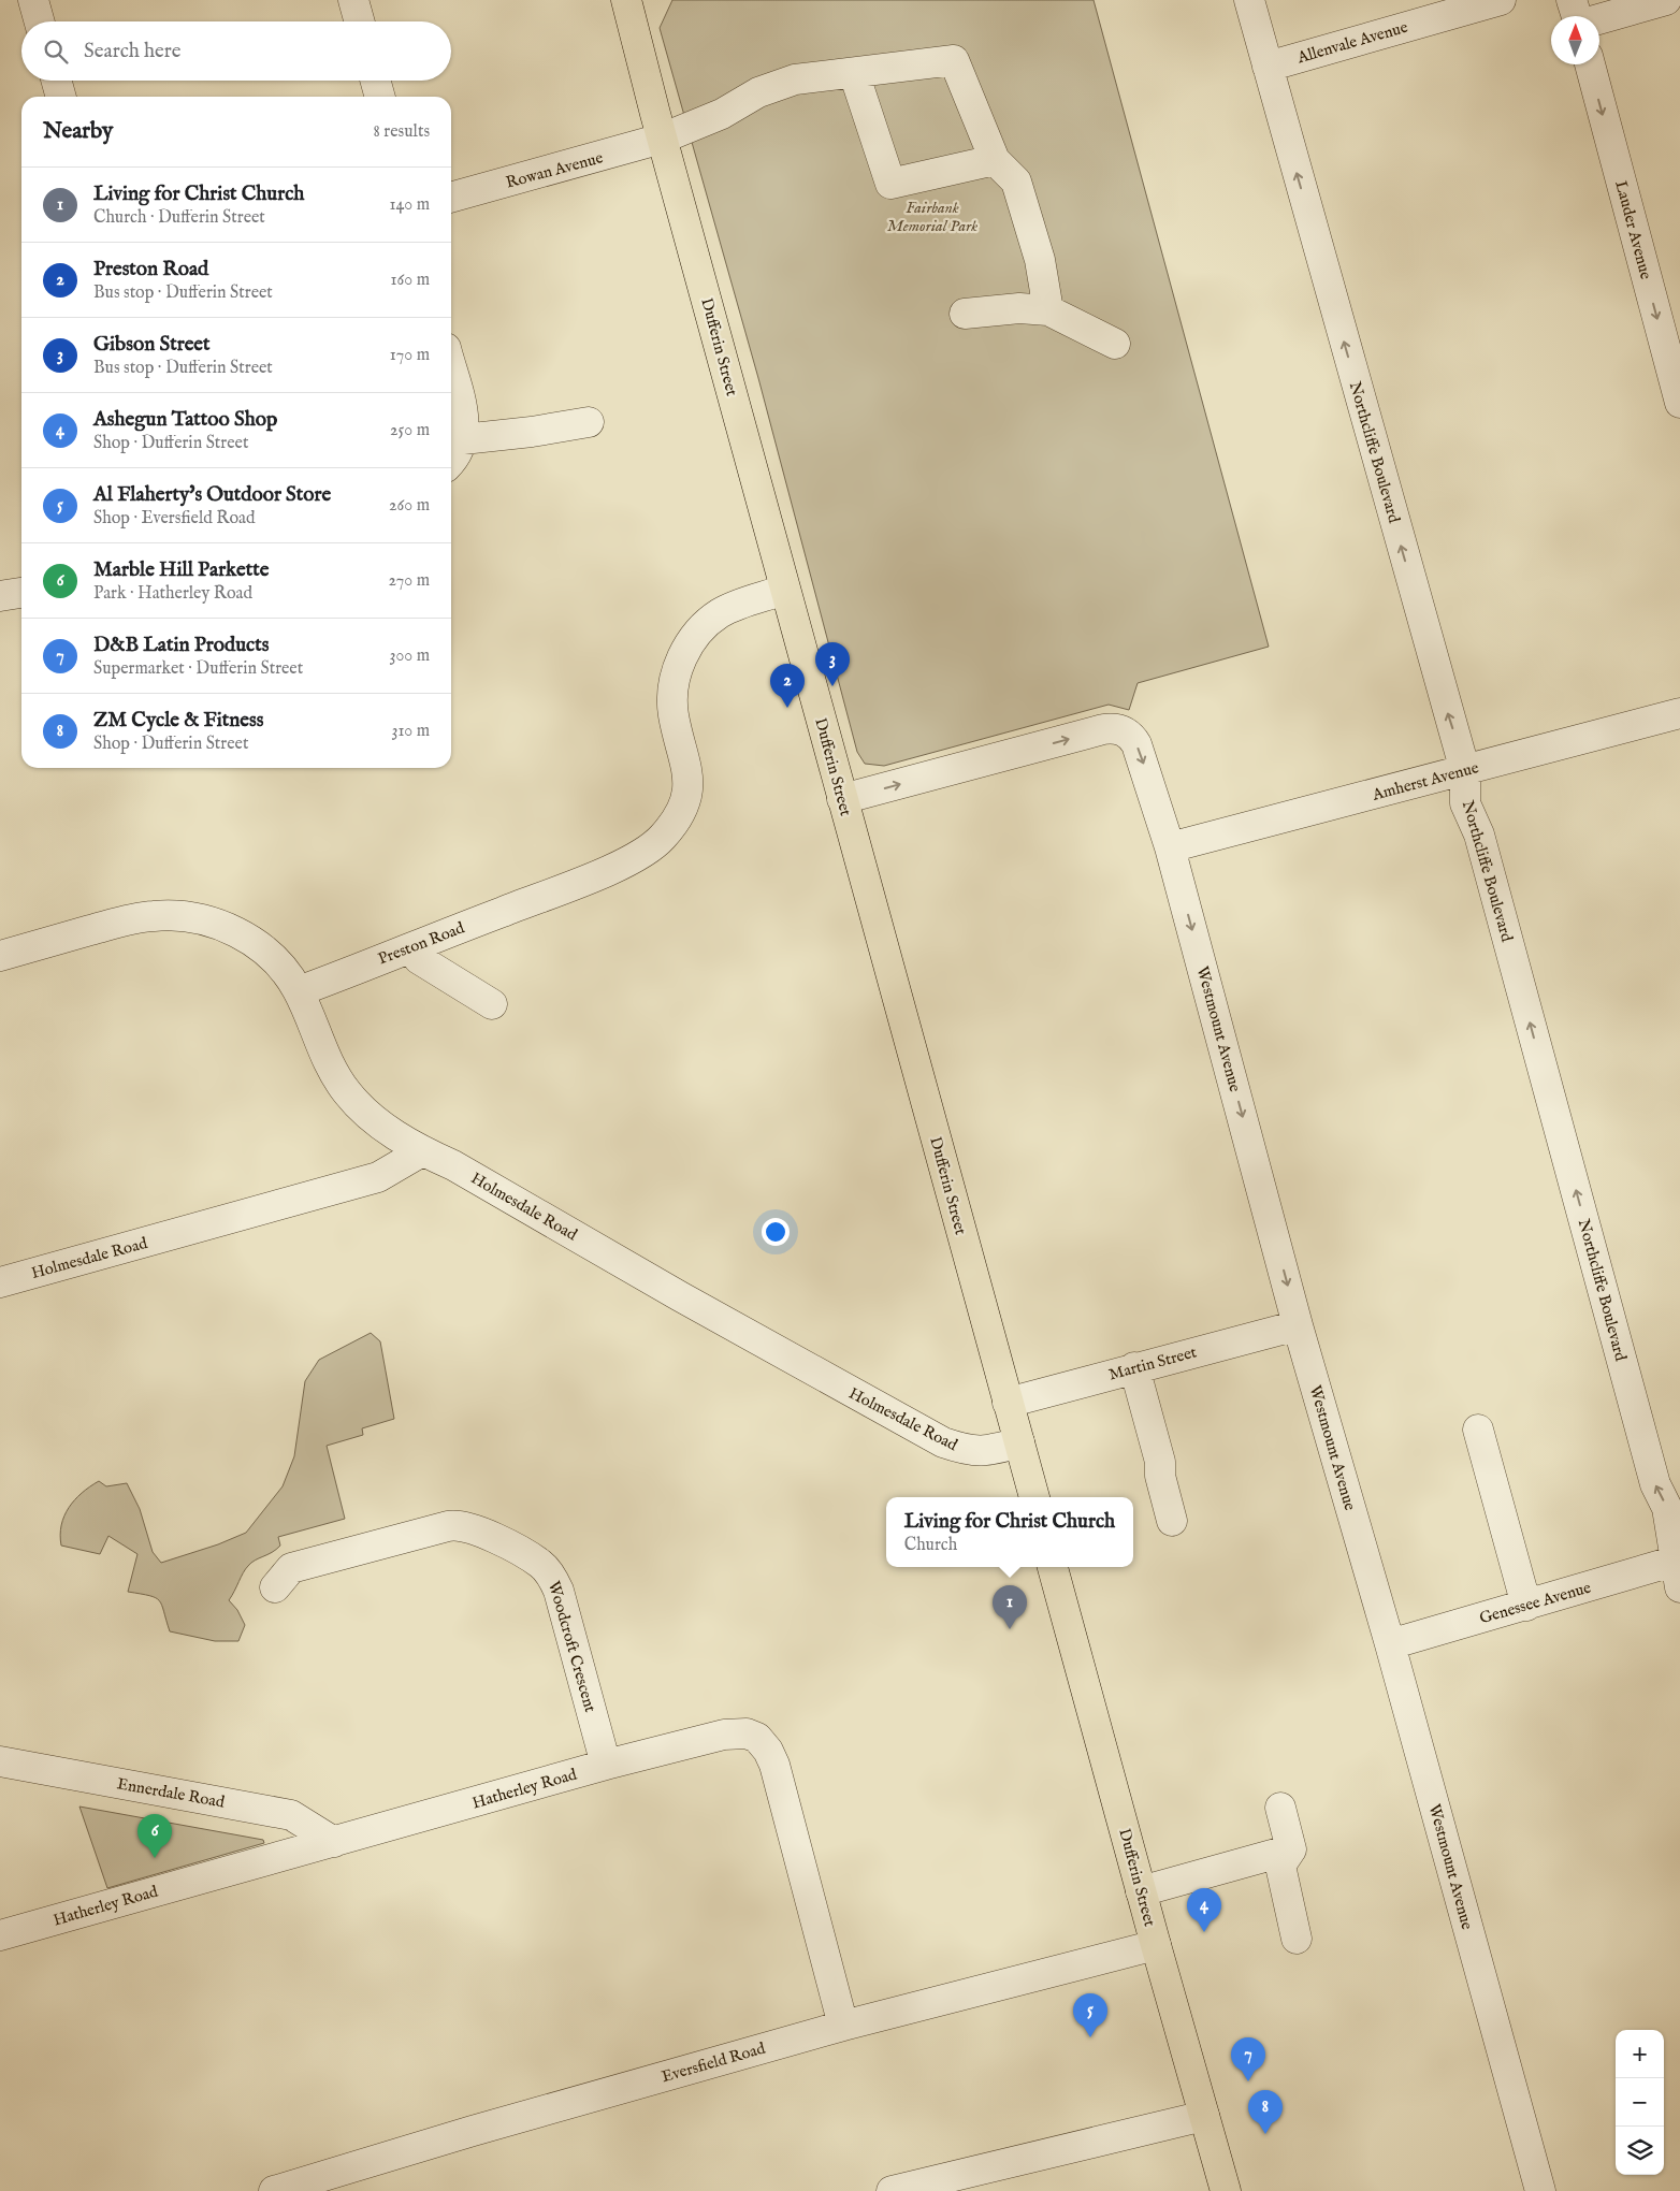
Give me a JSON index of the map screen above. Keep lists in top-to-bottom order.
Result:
{
  "streets": {
    "main road": ["Dufferin Street"],
    "street": [
      "Allenvale Avenue",
      "Rowan Avenue",
      "Lauder Avenue",
      "Northcliffe Boulevard",
      "Amherst Avenue",
      "Preston Road",
      "Westmount Avenue",
      "Holmesdale Road",
      "Martin Street",
      "Genessee Avenue",
      "Woodcroft Crescent",
      "Hatherley Road",
      "Ennerdale Road",
      "Eversfield Road"
    ]
  },
  "crossings": [
    ["Allenvale Avenue", "Northcliffe Boulevard"],
    ["Rowan Avenue", "Dufferin Street"],
    ["Dufferin Street", "Preston Road"],
    ["Dufferin Street", "Westmount Avenue"],
    ["Dufferin Street", "Holmesdale Road"],
    ["Dufferin Street", "Martin Street"],
    ["Dufferin Street", "Eversfield Road"],
    ["Northcliffe Boulevard", "Amherst Avenue"],
    ["Northcliffe Boulevard", "Genessee Avenue"],
    ["Amherst Avenue", "Westmount Avenue"],
    ["Westmount Avenue", "Martin Street"],
    ["Westmount Avenue", "Genessee Avenue"],
    ["Woodcroft Crescent", "Hatherley Road"],
    ["Hatherley Road", "Ennerdale Road"],
    ["Hatherley Road", "Eversfield Road"]
  ],
  "one_way": ["Lauder Avenue", "Northcliffe Boulevard"],
  "parks": ["Fairbank Memorial Park"],
  "north": "top",
  "page": {
    "search": "Search here",
    "heading": ["Nearby", "8 results"],
    "list": [
      {
        "mark": "1",
        "name": "Living for Christ Church",
        "note": "Church · Dufferin Street",
        "value": "140 m"
      },
      {
        "mark": "2",
        "name": "Preston Road",
        "note": "Bus stop · Dufferin Street",
        "value": "160 m"
      },
      {
        "mark": "3",
        "name": "Gibson Street",
        "note": "Bus stop · Dufferin Street",
        "value": "170 m"
      },
      {
        "mark": "4",
        "name": "Ashegun Tattoo Shop",
        "note": "Shop · Dufferin Street",
        "value": "250 m"
      },
      {
        "mark": "5",
        "name": "Al Flaherty's Outdoor Store",
        "note": "Shop · Eversfield Road",
        "value": "260 m"
      },
      {
        "mark": "6",
        "name": "Marble Hill Parkette",
        "note": "Park · Hatherley Road",
        "value": "270 m"
      },
      {
        "mark": "7",
        "name": "D&B Latin Products",
        "note": "Supermarket · Dufferin Street",
        "value": "300 m"
      },
      {
        "mark": "8",
        "name": "ZM Cycle & Fitness",
        "note": "Shop · Dufferin Street",
        "value": "310 m"
      }
    ],
    "pins": [
      "3",
      "2",
      "1",
      "6",
      "4",
      "5",
      "7",
      "8"
    ],
    "popup": ["Living for Christ Church", "Church"],
    "map_buttons": ["+", "−"]
  }
}
